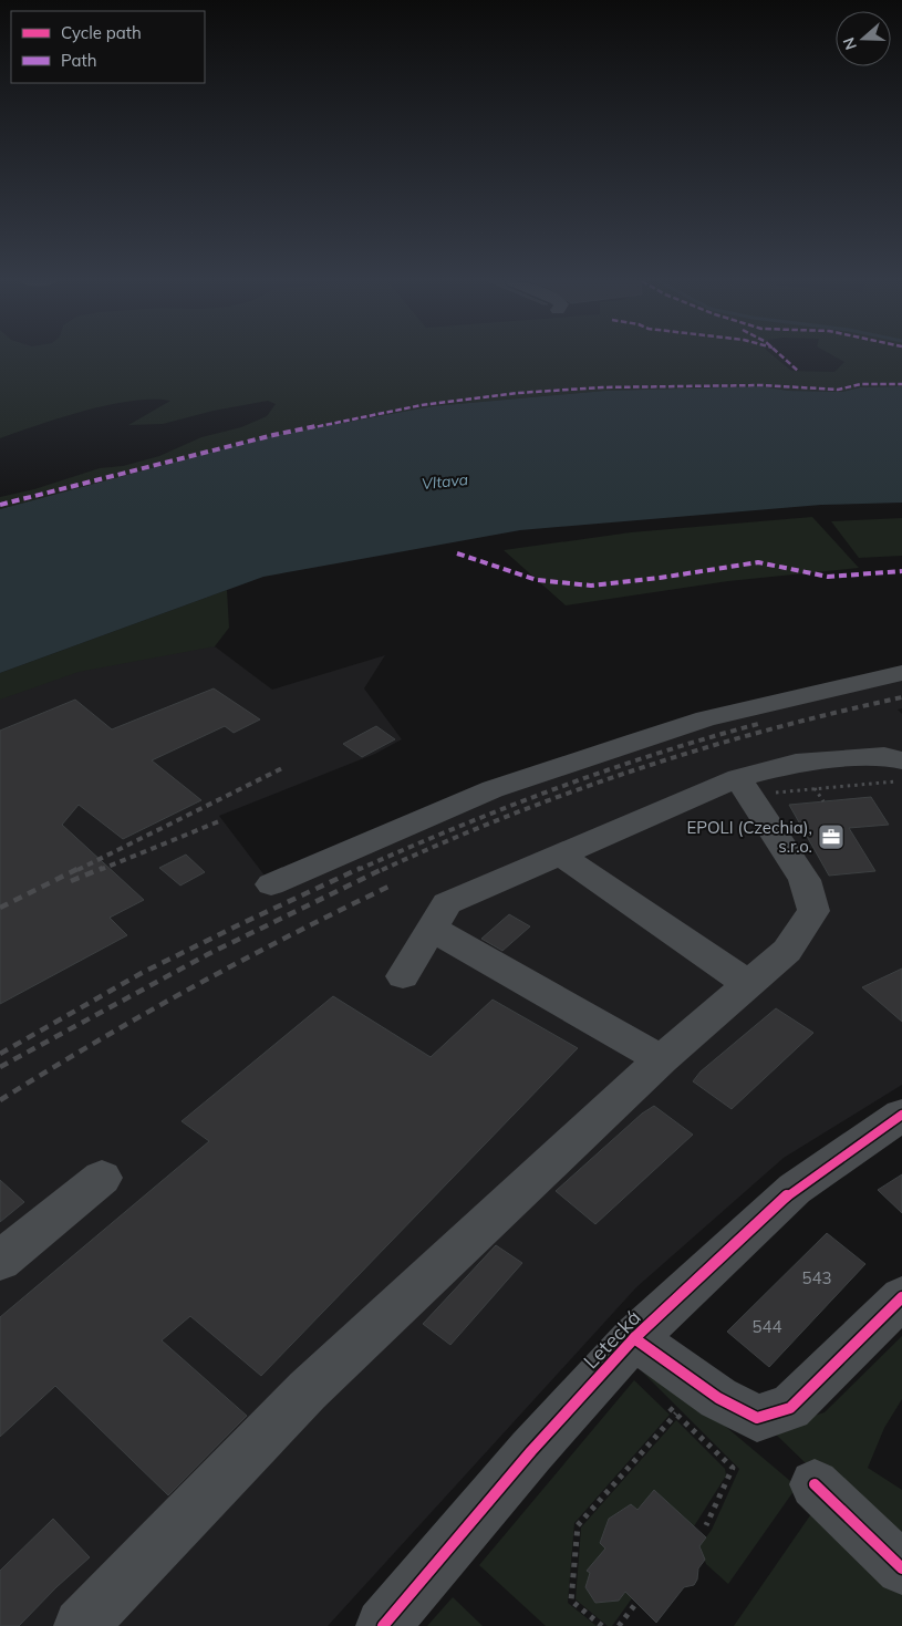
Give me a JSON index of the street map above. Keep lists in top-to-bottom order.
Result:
{
  "streets": {
    "street": ["Letecká"]
  },
  "water": ["Vltava"],
  "places": {
    "office": ["EPOLI (Czechia), s.r.o."]
  },
  "house_numbers": ["543", "544"],
  "legend": ["Cycle path", "Path"],
  "north": "left"
}
